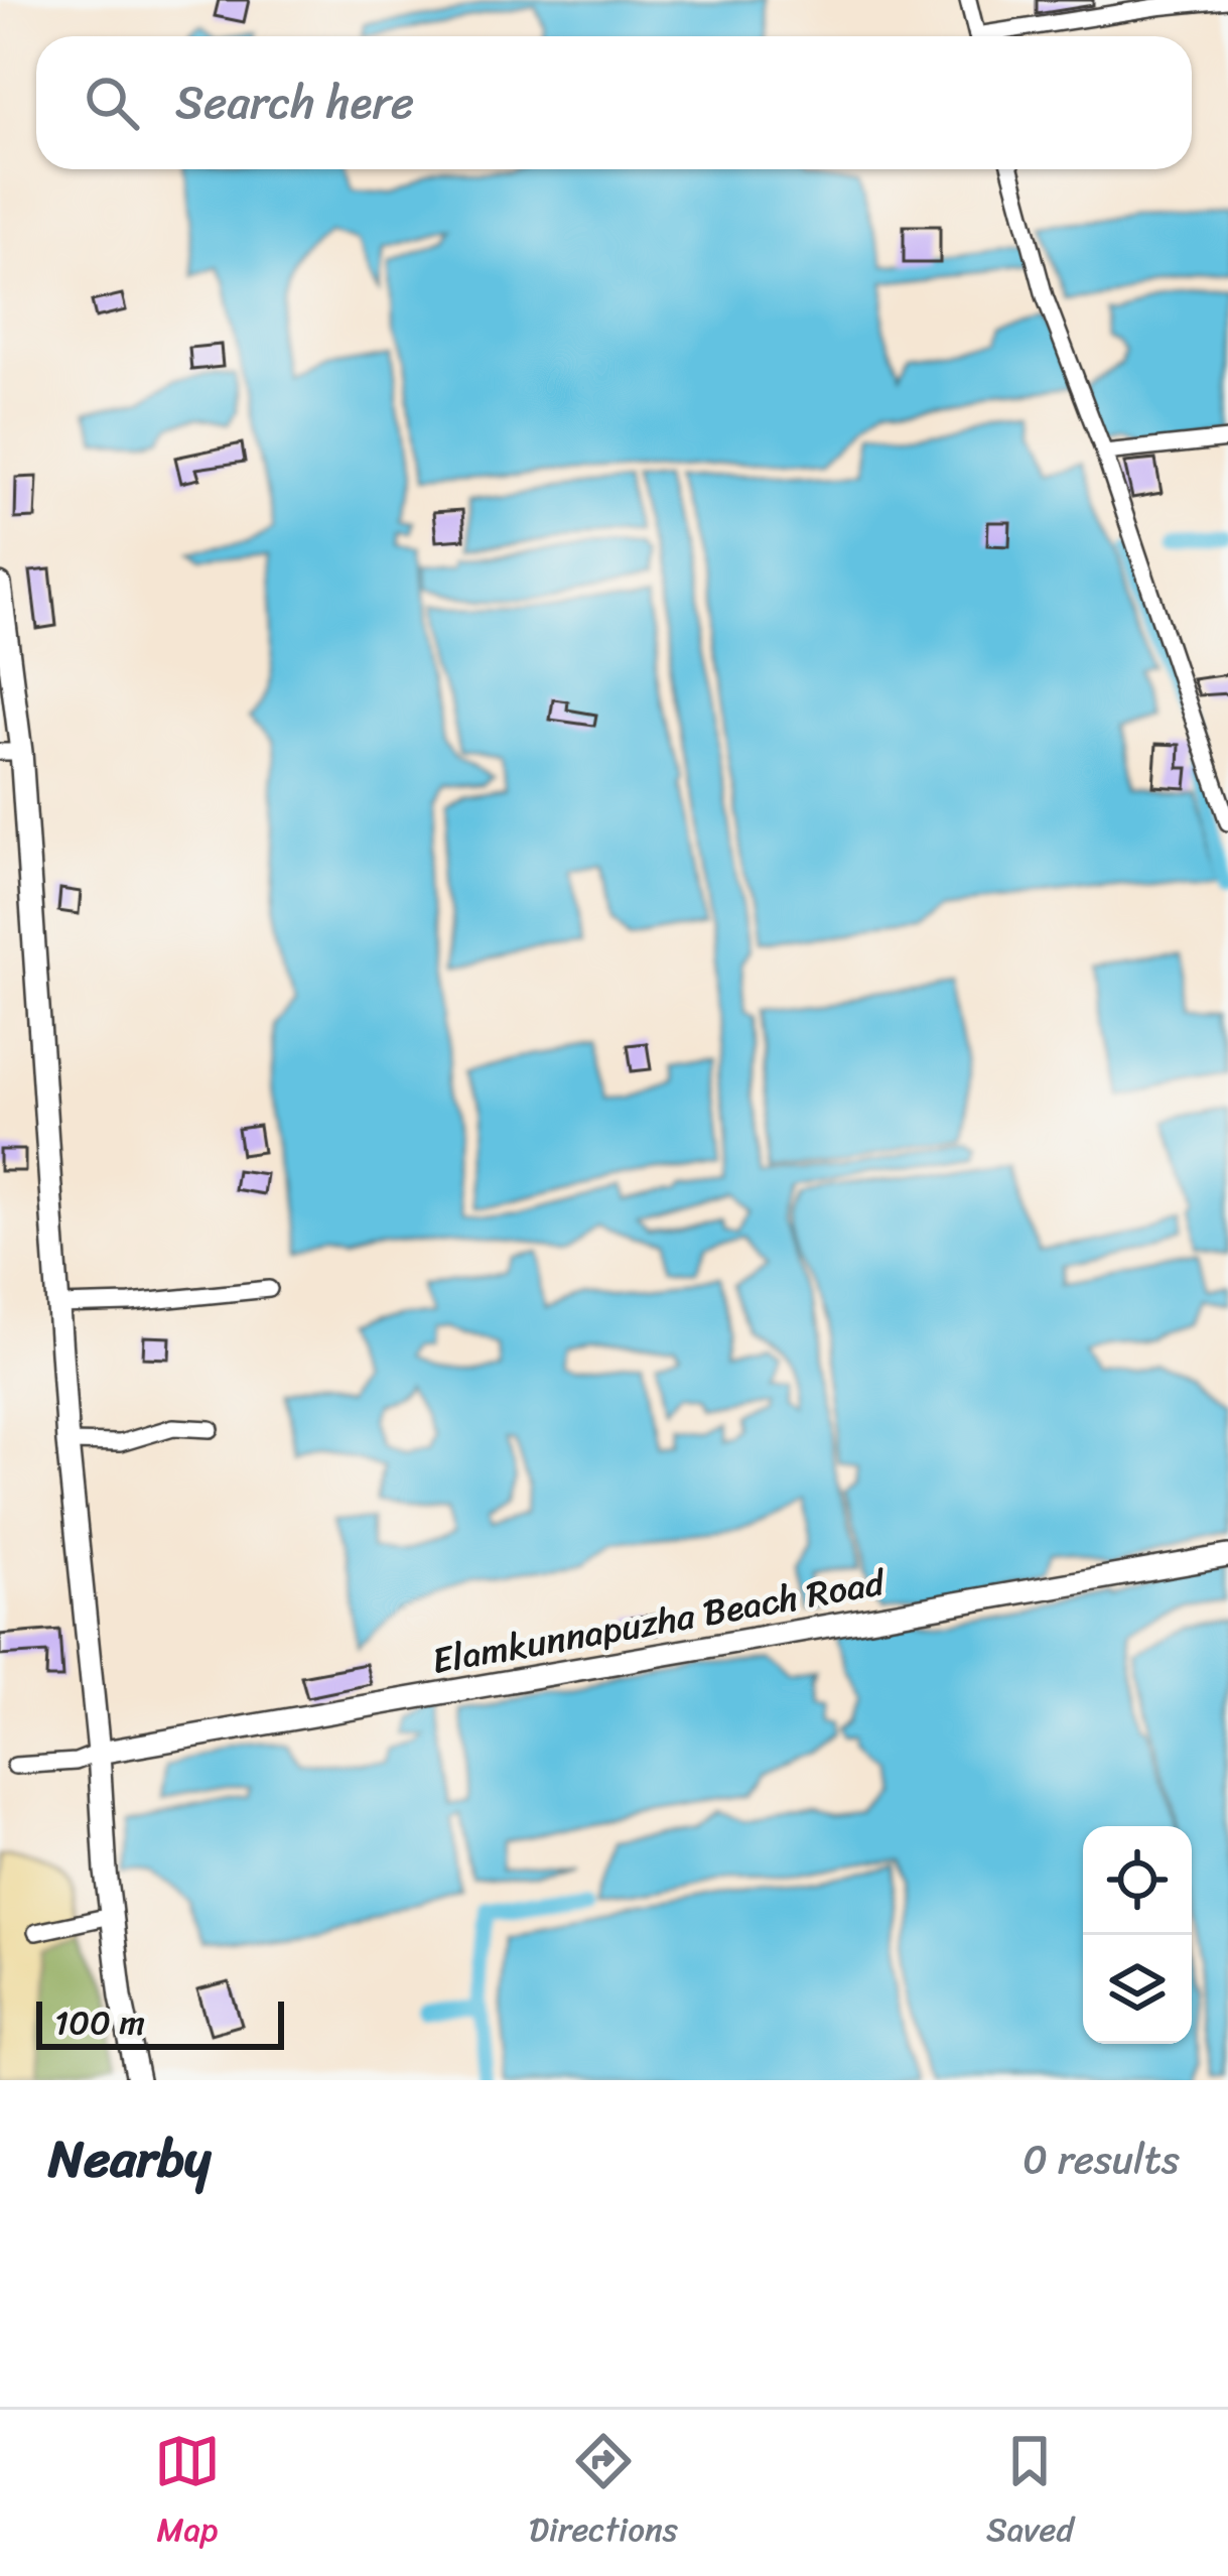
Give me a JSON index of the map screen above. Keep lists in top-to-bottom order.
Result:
{
  "streets": {
    "main road": ["Elamkunnapuzha Beach Road"]
  },
  "scale_bar": "100 m",
  "page": {
    "search": "Search here",
    "scale": "100 m",
    "heading": ["Nearby", "0 results"],
    "nav": ["Map", "Directions", "Saved"]
  }
}
